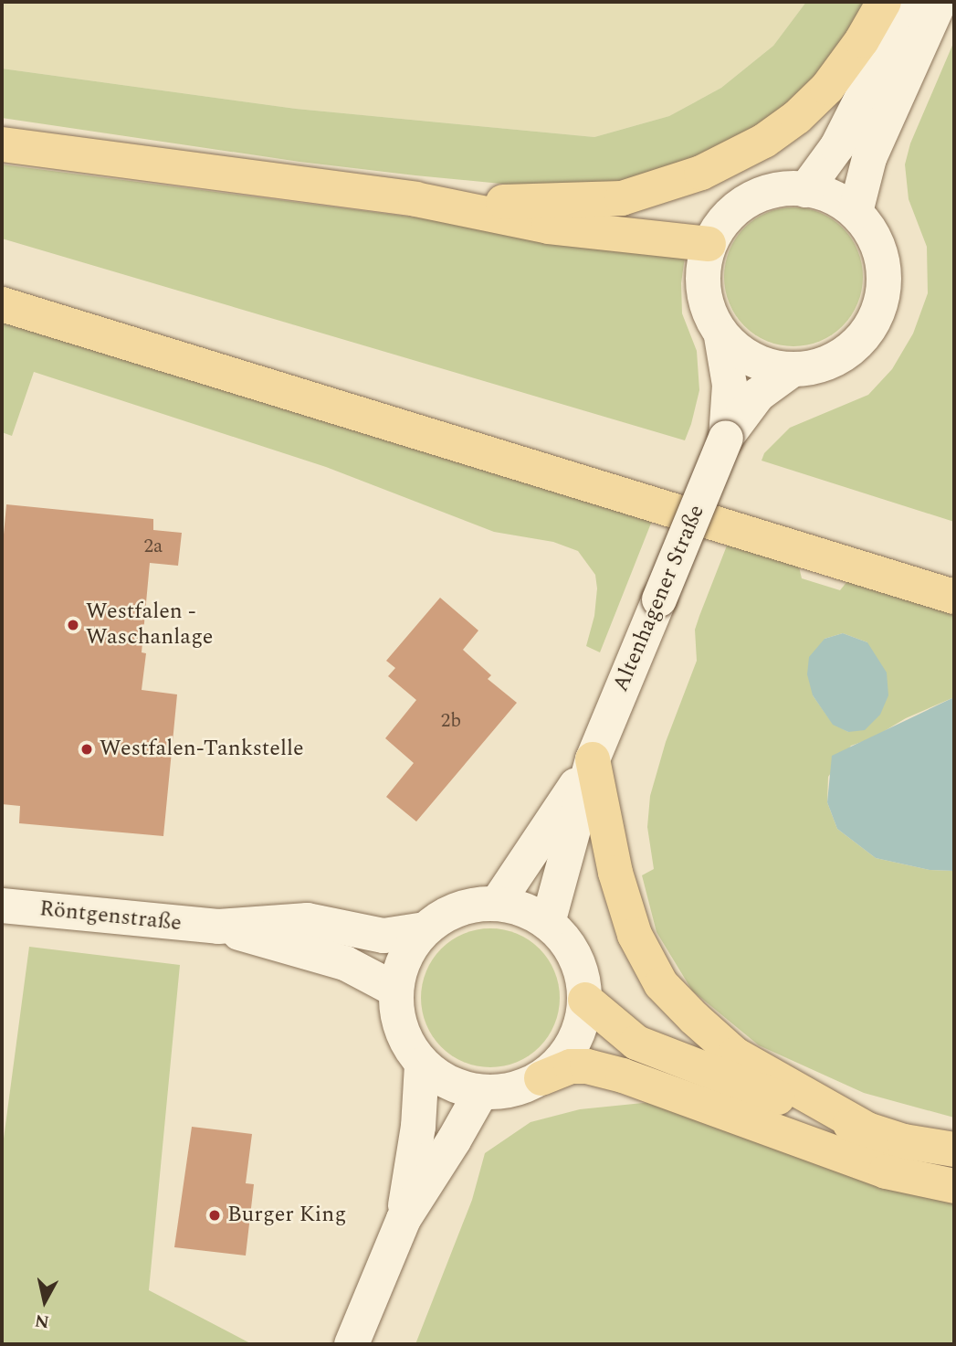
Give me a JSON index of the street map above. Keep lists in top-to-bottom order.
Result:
{
  "streets": {
    "main road": ["Altenhagener Straße", "Röntgenstraße"]
  },
  "places": ["Westfalen - Waschanlage", "Westfalen-Tankstelle", "Burger King"],
  "house_numbers": ["2a", "2b"],
  "north": "bottom"
}
